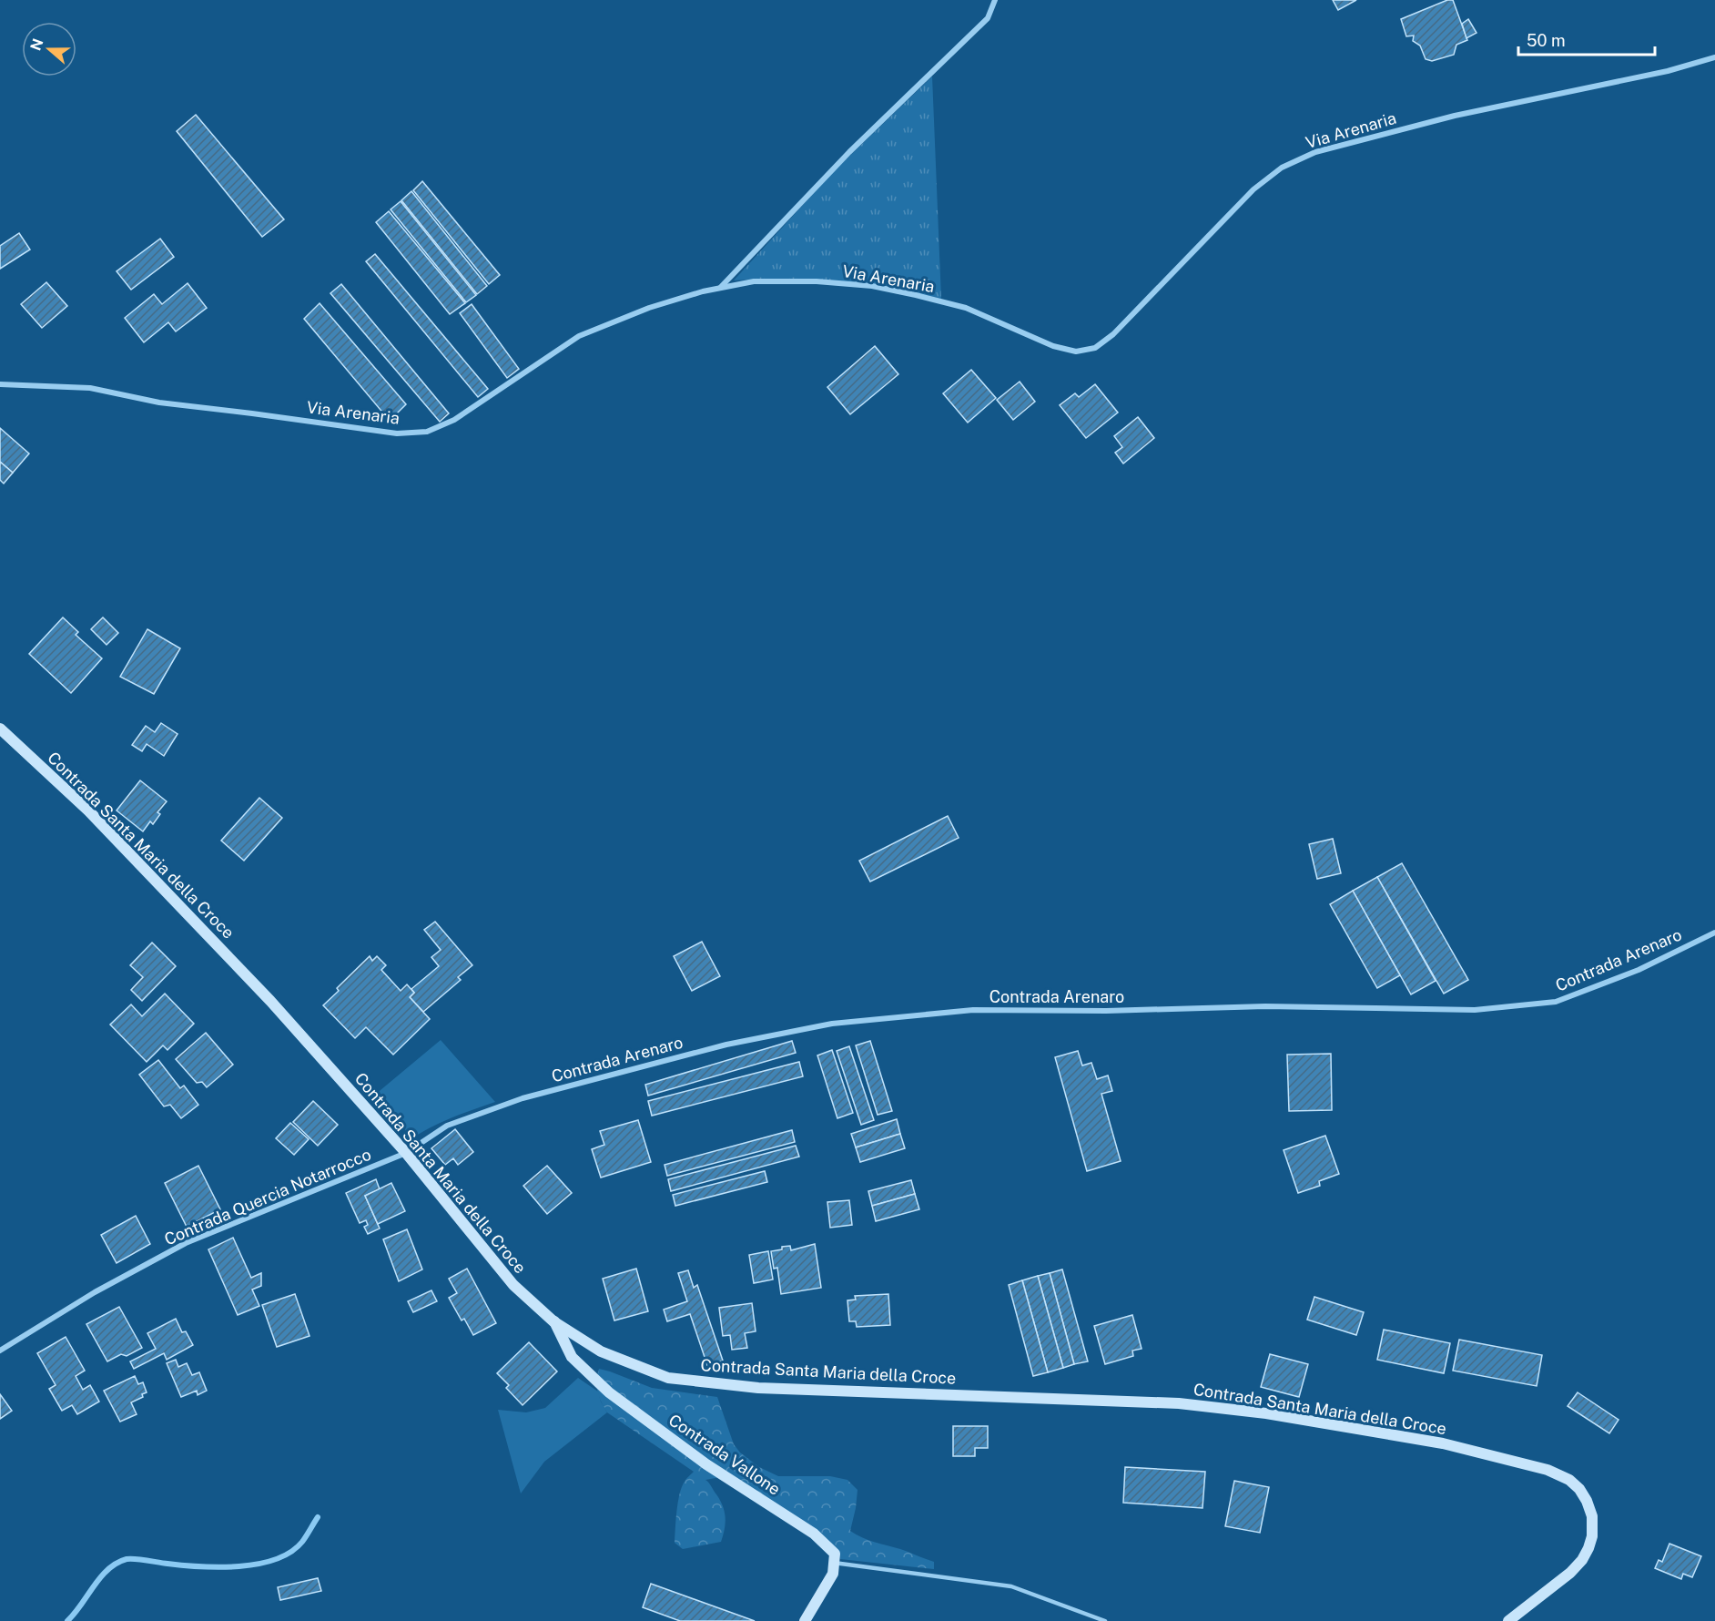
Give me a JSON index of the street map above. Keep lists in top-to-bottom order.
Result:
{
  "streets": {
    "main road": ["Contrada Santa Maria della Croce", "Contrada Vallone"],
    "street": ["Via Arenaria", "Contrada Arenaro", "Contrada Quercia Notarrocco"]
  },
  "crossings": [
    ["Contrada Santa Maria della Croce", "Contrada Arenaro"],
    ["Contrada Santa Maria della Croce", "Contrada Quercia Notarrocco"],
    ["Contrada Santa Maria della Croce", "Contrada Vallone"],
    ["Contrada Arenaro", "Contrada Quercia Notarrocco"]
  ],
  "scale_bar": "50 m",
  "north": "left"
}
